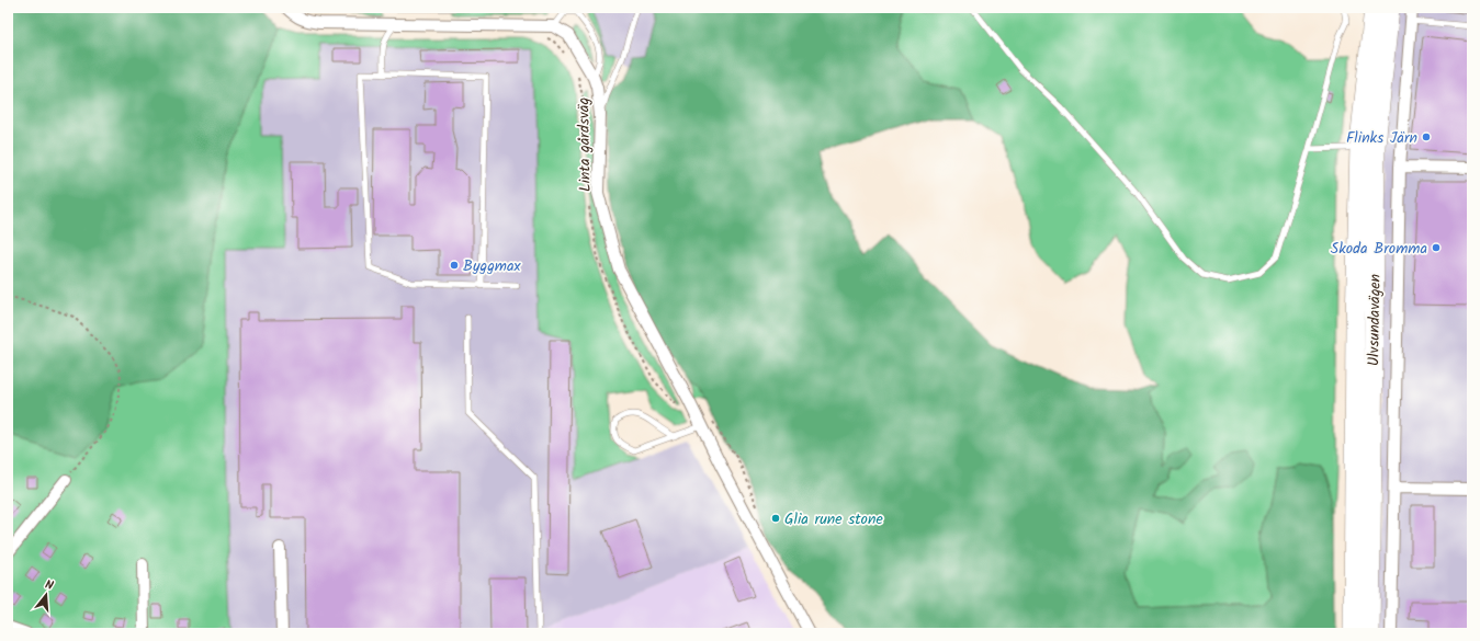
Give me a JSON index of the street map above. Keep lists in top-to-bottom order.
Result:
{
  "streets": {
    "main road": ["Ulvsundavägen"],
    "street": ["Linta gårdsväg"]
  },
  "places": [
    "Flinks Järn",
    "Skoda Bromma",
    "Byggmax",
    "Glia rune stone"
  ],
  "north": "top"
}
